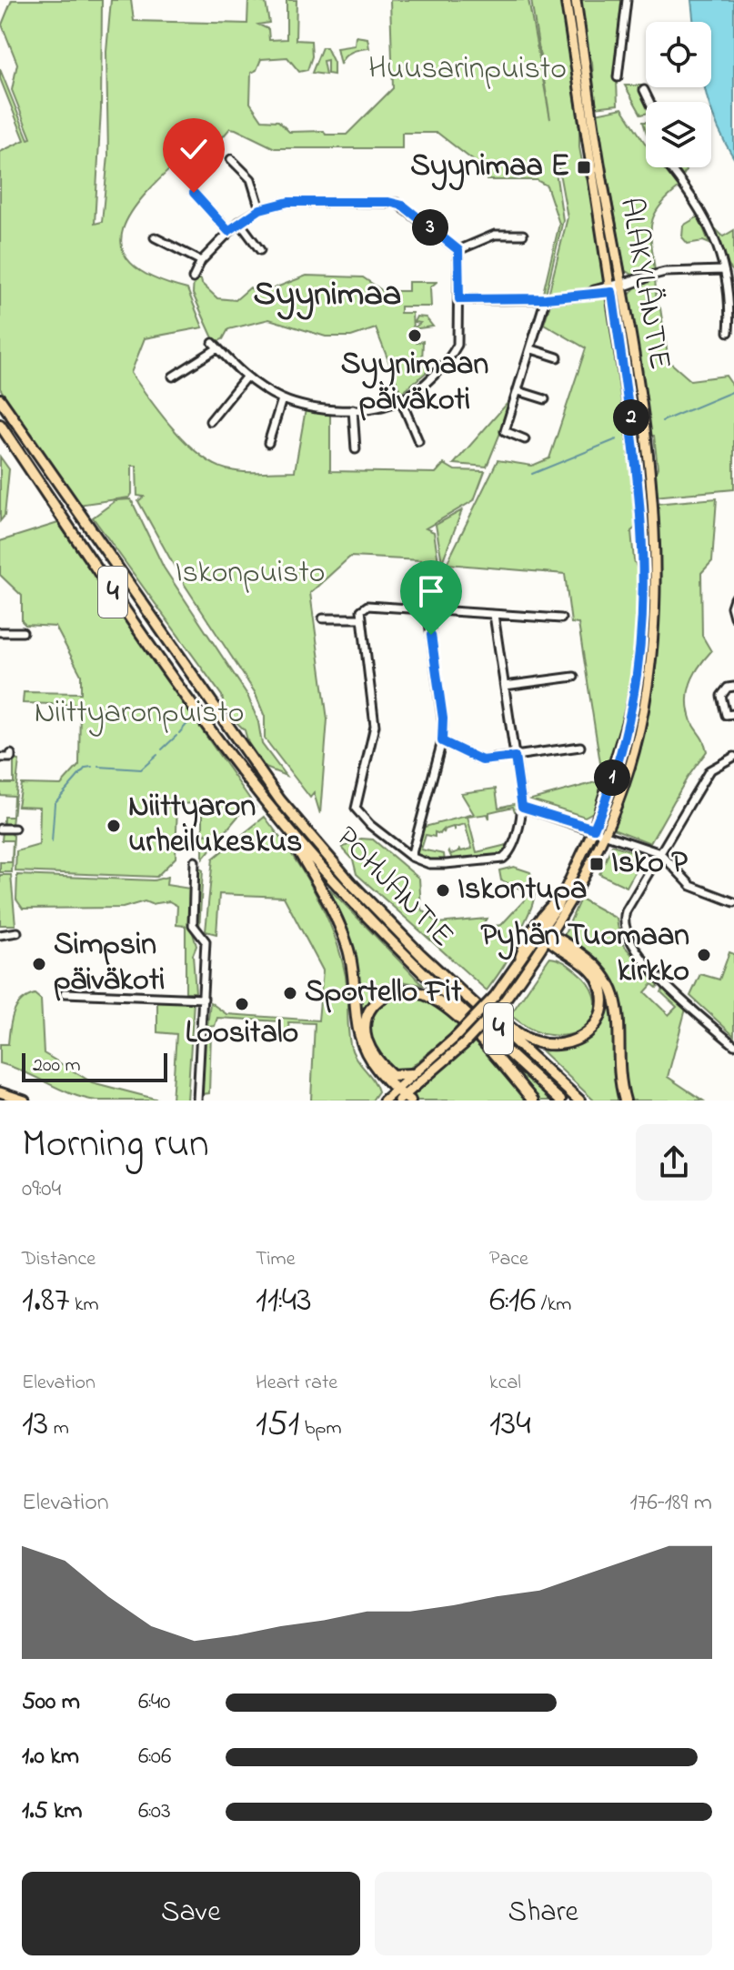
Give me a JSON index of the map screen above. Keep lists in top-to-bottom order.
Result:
{
  "streets": {
    "highway": ["4", "POHJANTIE"],
    "main road": ["ALAKYLÄNTIE"]
  },
  "districts": ["Syynimaa"],
  "parks": ["Huusarinpuisto", "Iskonpuisto", "Niittyaronpuisto"],
  "places": {
    "transit": ["Syynimaa E", "Isko P"],
    "other": [
      "Syynimaan päiväkoti",
      "Niittyaron urheilukeskus",
      "Iskontupa",
      "Pyhän Tuomaan kirkko",
      "Simpsin päiväkoti",
      "Sportello Fit",
      "Loositalo"
    ]
  },
  "scale_bar": "200 m",
  "page": {
    "pins": ["3", "2", "1"],
    "scale": "200 m",
    "heading": ["Morning run", "09:04"],
    "stats": [
      ["Distance", "1.87 km"],
      ["Time", "11:43"],
      ["Pace", "6:16 /km"],
      ["Elevation", "13 m"],
      ["Heart rate", "151 bpm"],
      ["kcal", "134"]
    ],
    "chart": ["Elevation", "176–189 m"],
    "list": [
      {
        "name": "500 m",
        "note": "6:40"
      },
      {
        "name": "1.0 km",
        "note": "6:06"
      },
      {
        "name": "1.5 km",
        "note": "6:03"
      }
    ],
    "buttons": ["Save", "Share"]
  }
}
